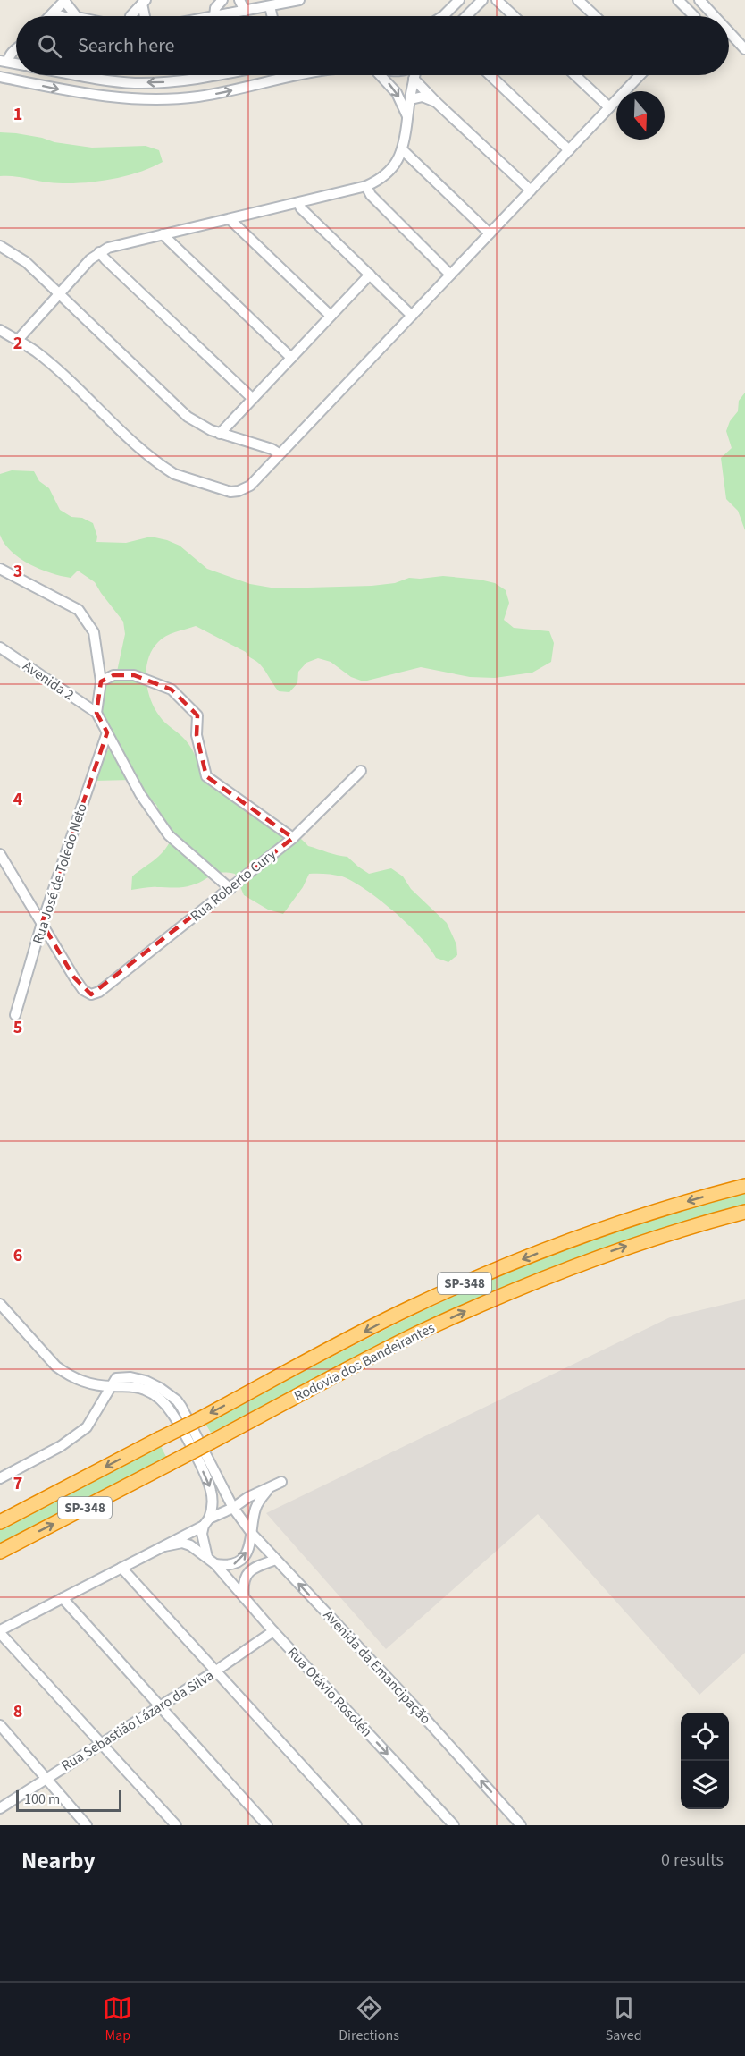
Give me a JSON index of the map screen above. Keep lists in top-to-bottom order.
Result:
{
  "streets": {
    "highway": ["SP-348", "Rodovia dos Bandeirantes"],
    "street": [
      "Avenida 2",
      "Rua José de Toledo Neto",
      "Rua Roberto Cury",
      "Avenida da Emancipação",
      "Rua Otávio Rosolén",
      "Rua Sebastião Lázaro da Silva"
    ]
  },
  "crossings": [
    ["Rua José de Toledo Neto", "Rua Roberto Cury"],
    ["Avenida da Emancipação", "Rua Otávio Rosolén"],
    ["Rua Otávio Rosolén", "Rua Sebastião Lázaro da Silva"]
  ],
  "one_way": ["Avenida da Emancipação"],
  "scale_bar": "100 m",
  "north": "bottom",
  "page": {
    "search": "Search here",
    "scale": "100 m",
    "heading": ["Nearby", "0 results"],
    "nav": ["Map", "Directions", "Saved"]
  },
  "grid": {
    "rows": [
      "1",
      "2",
      "3",
      "4",
      "5",
      "6",
      "7",
      "8"
    ]
  }
}
